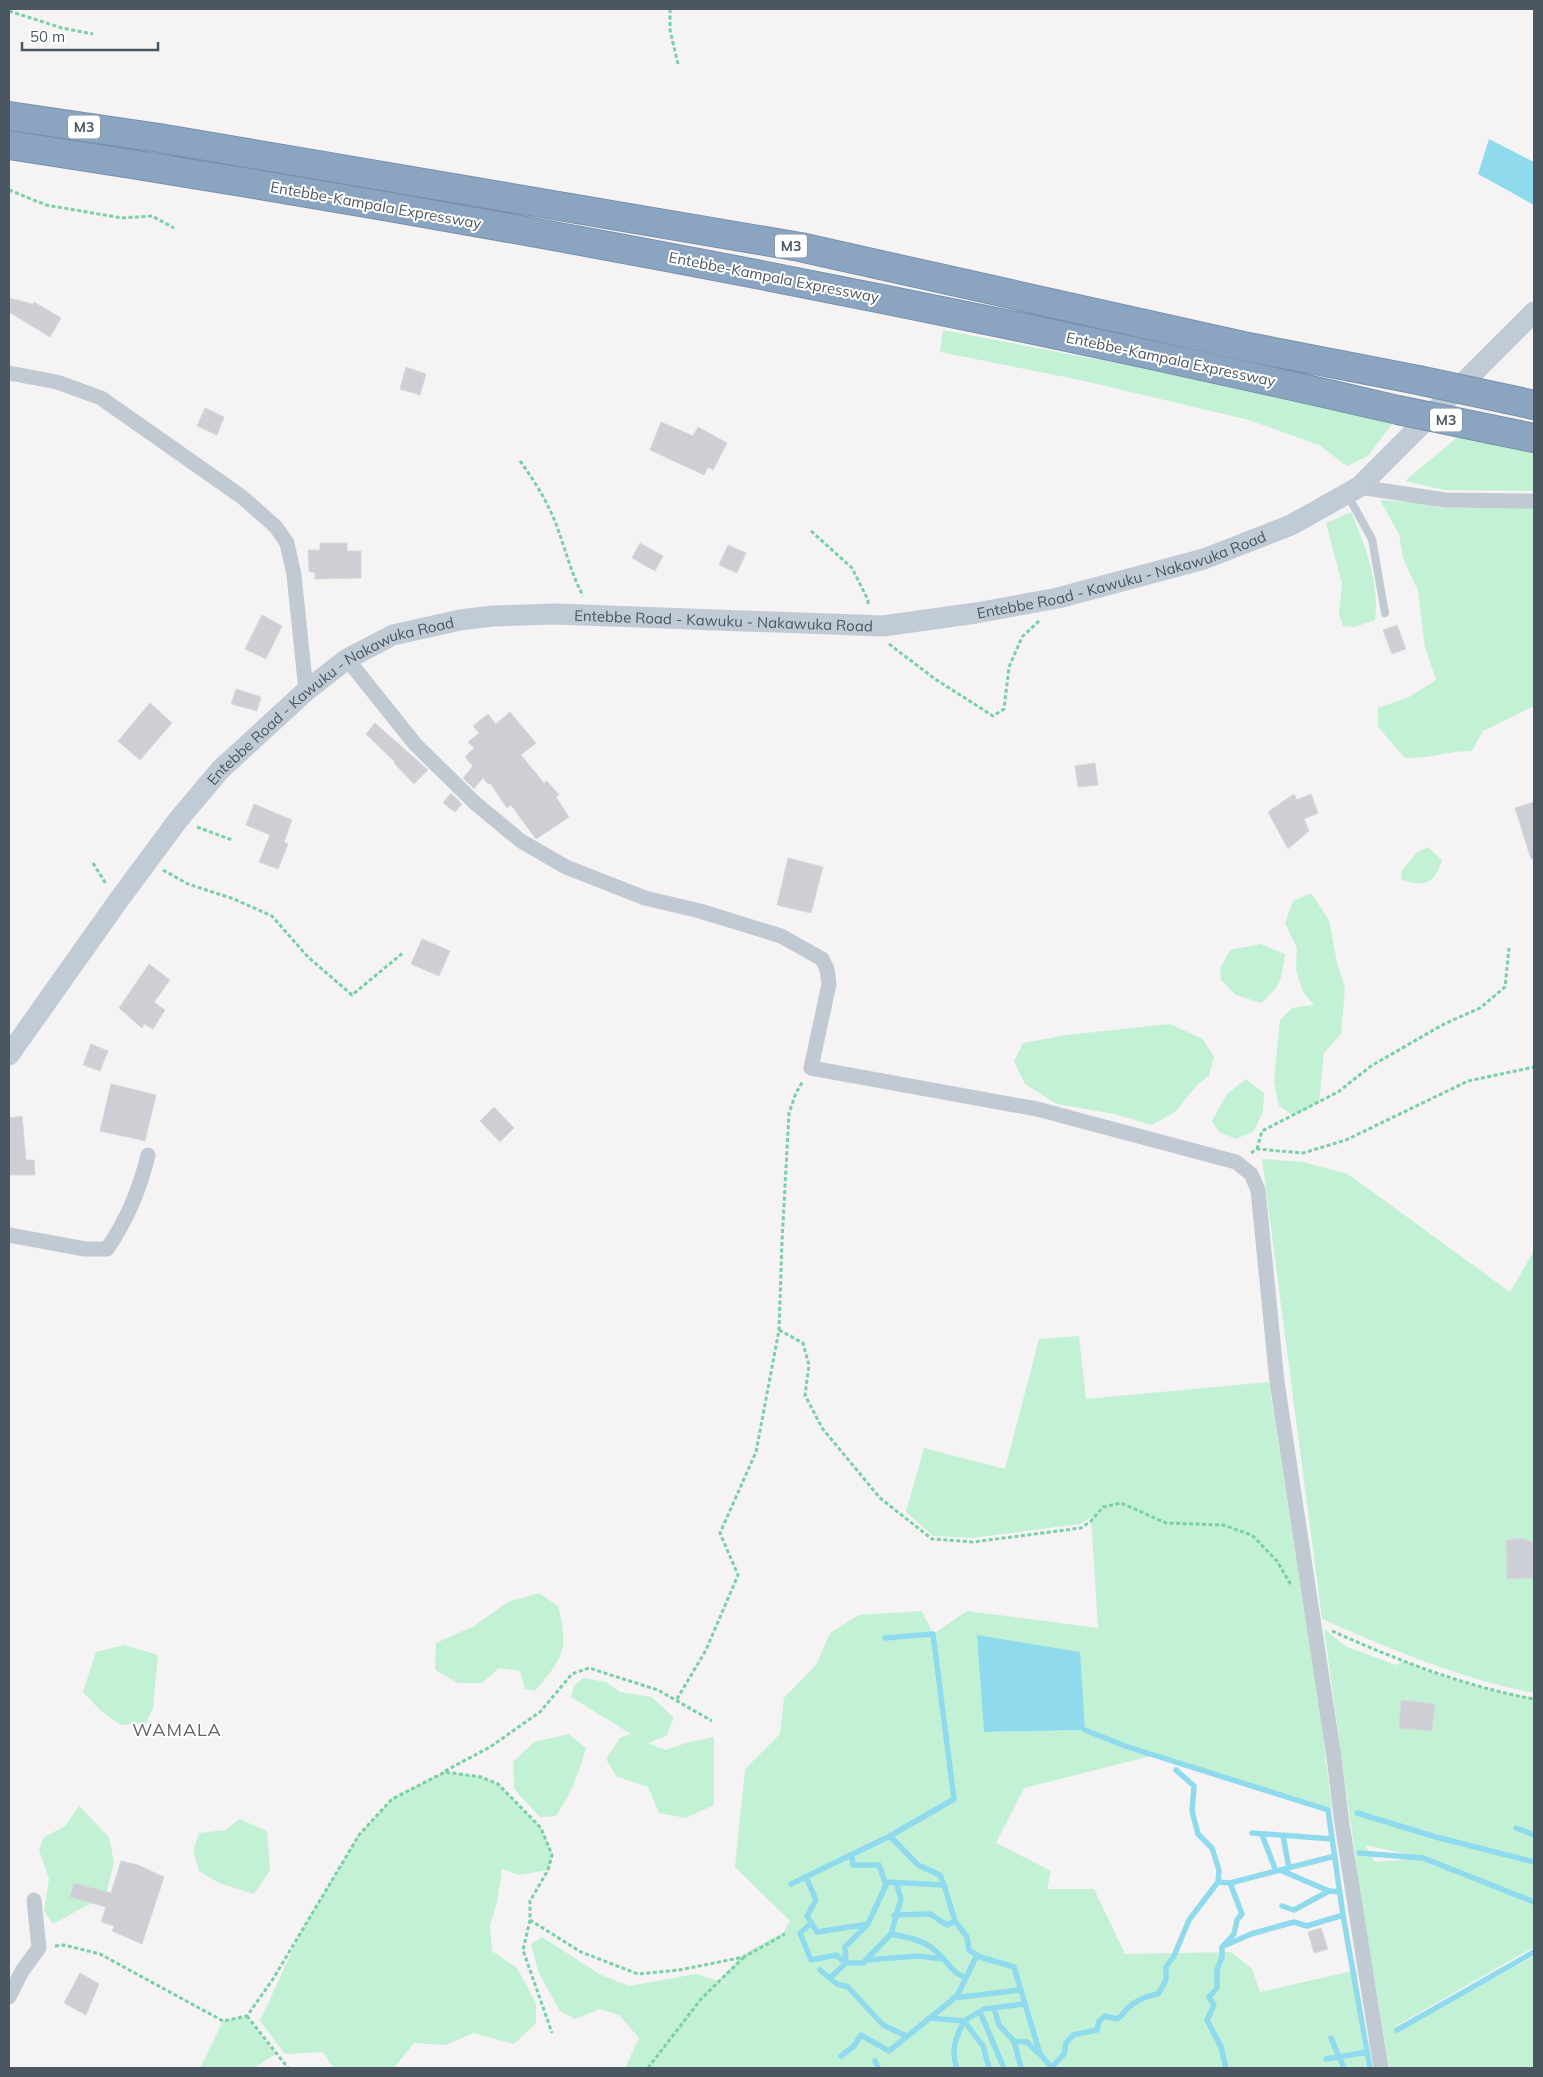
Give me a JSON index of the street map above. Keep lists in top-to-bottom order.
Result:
{
  "streets": {
    "highway": ["M3", "Entebbe-Kampala Expressway"],
    "main road": ["Entebbe Road - Kawuku - Nakawuka Road"]
  },
  "districts": ["WAMALA"],
  "scale_bar": "50 m"
}
